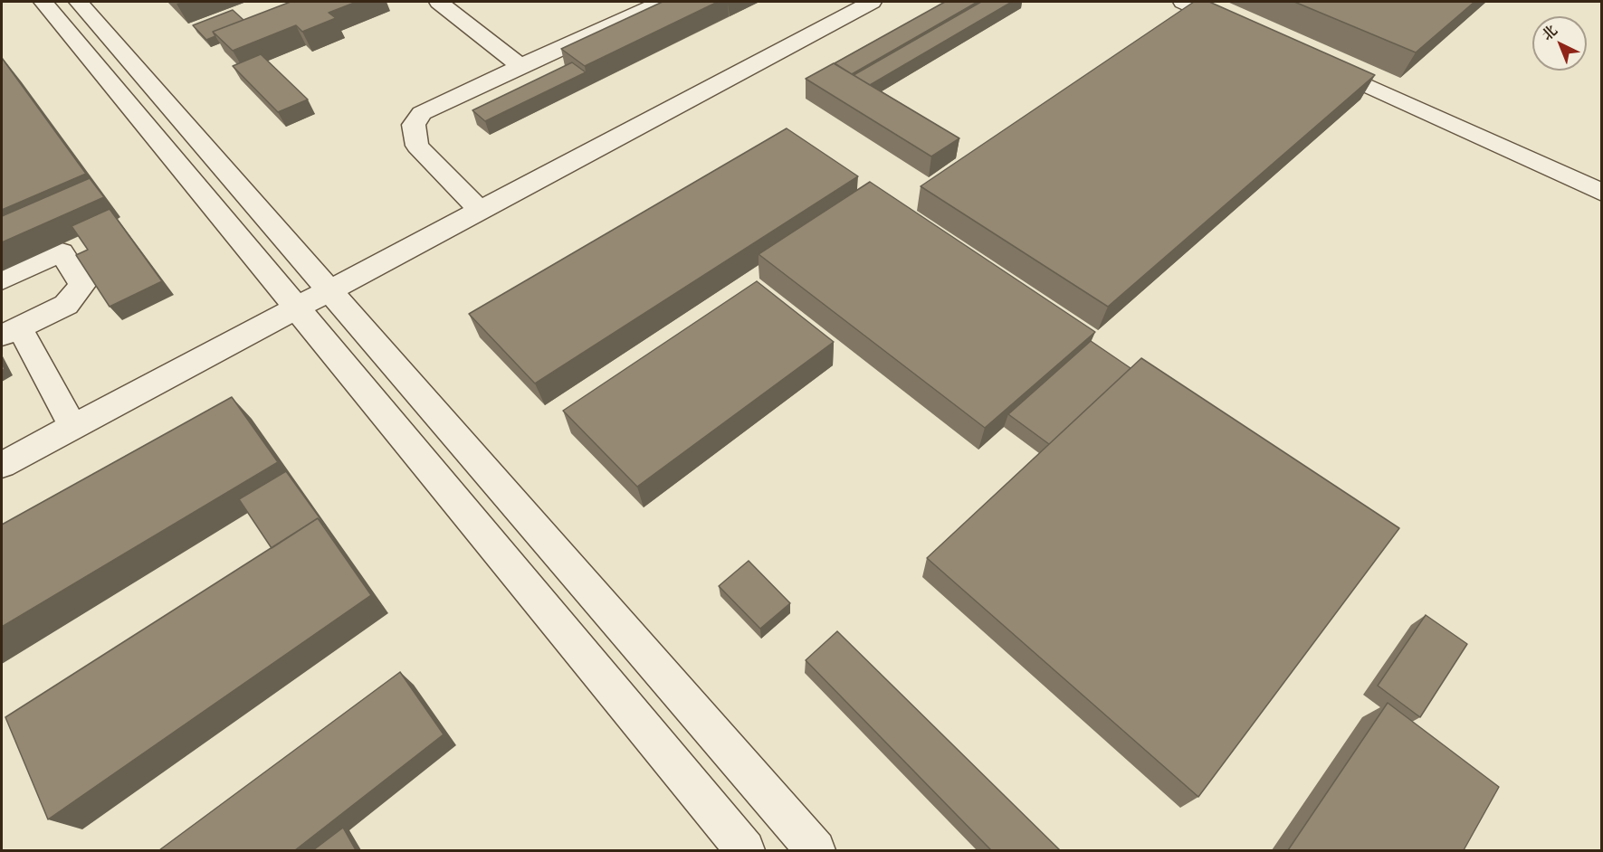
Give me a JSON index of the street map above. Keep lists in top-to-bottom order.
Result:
{
  "north": "top left"
}
